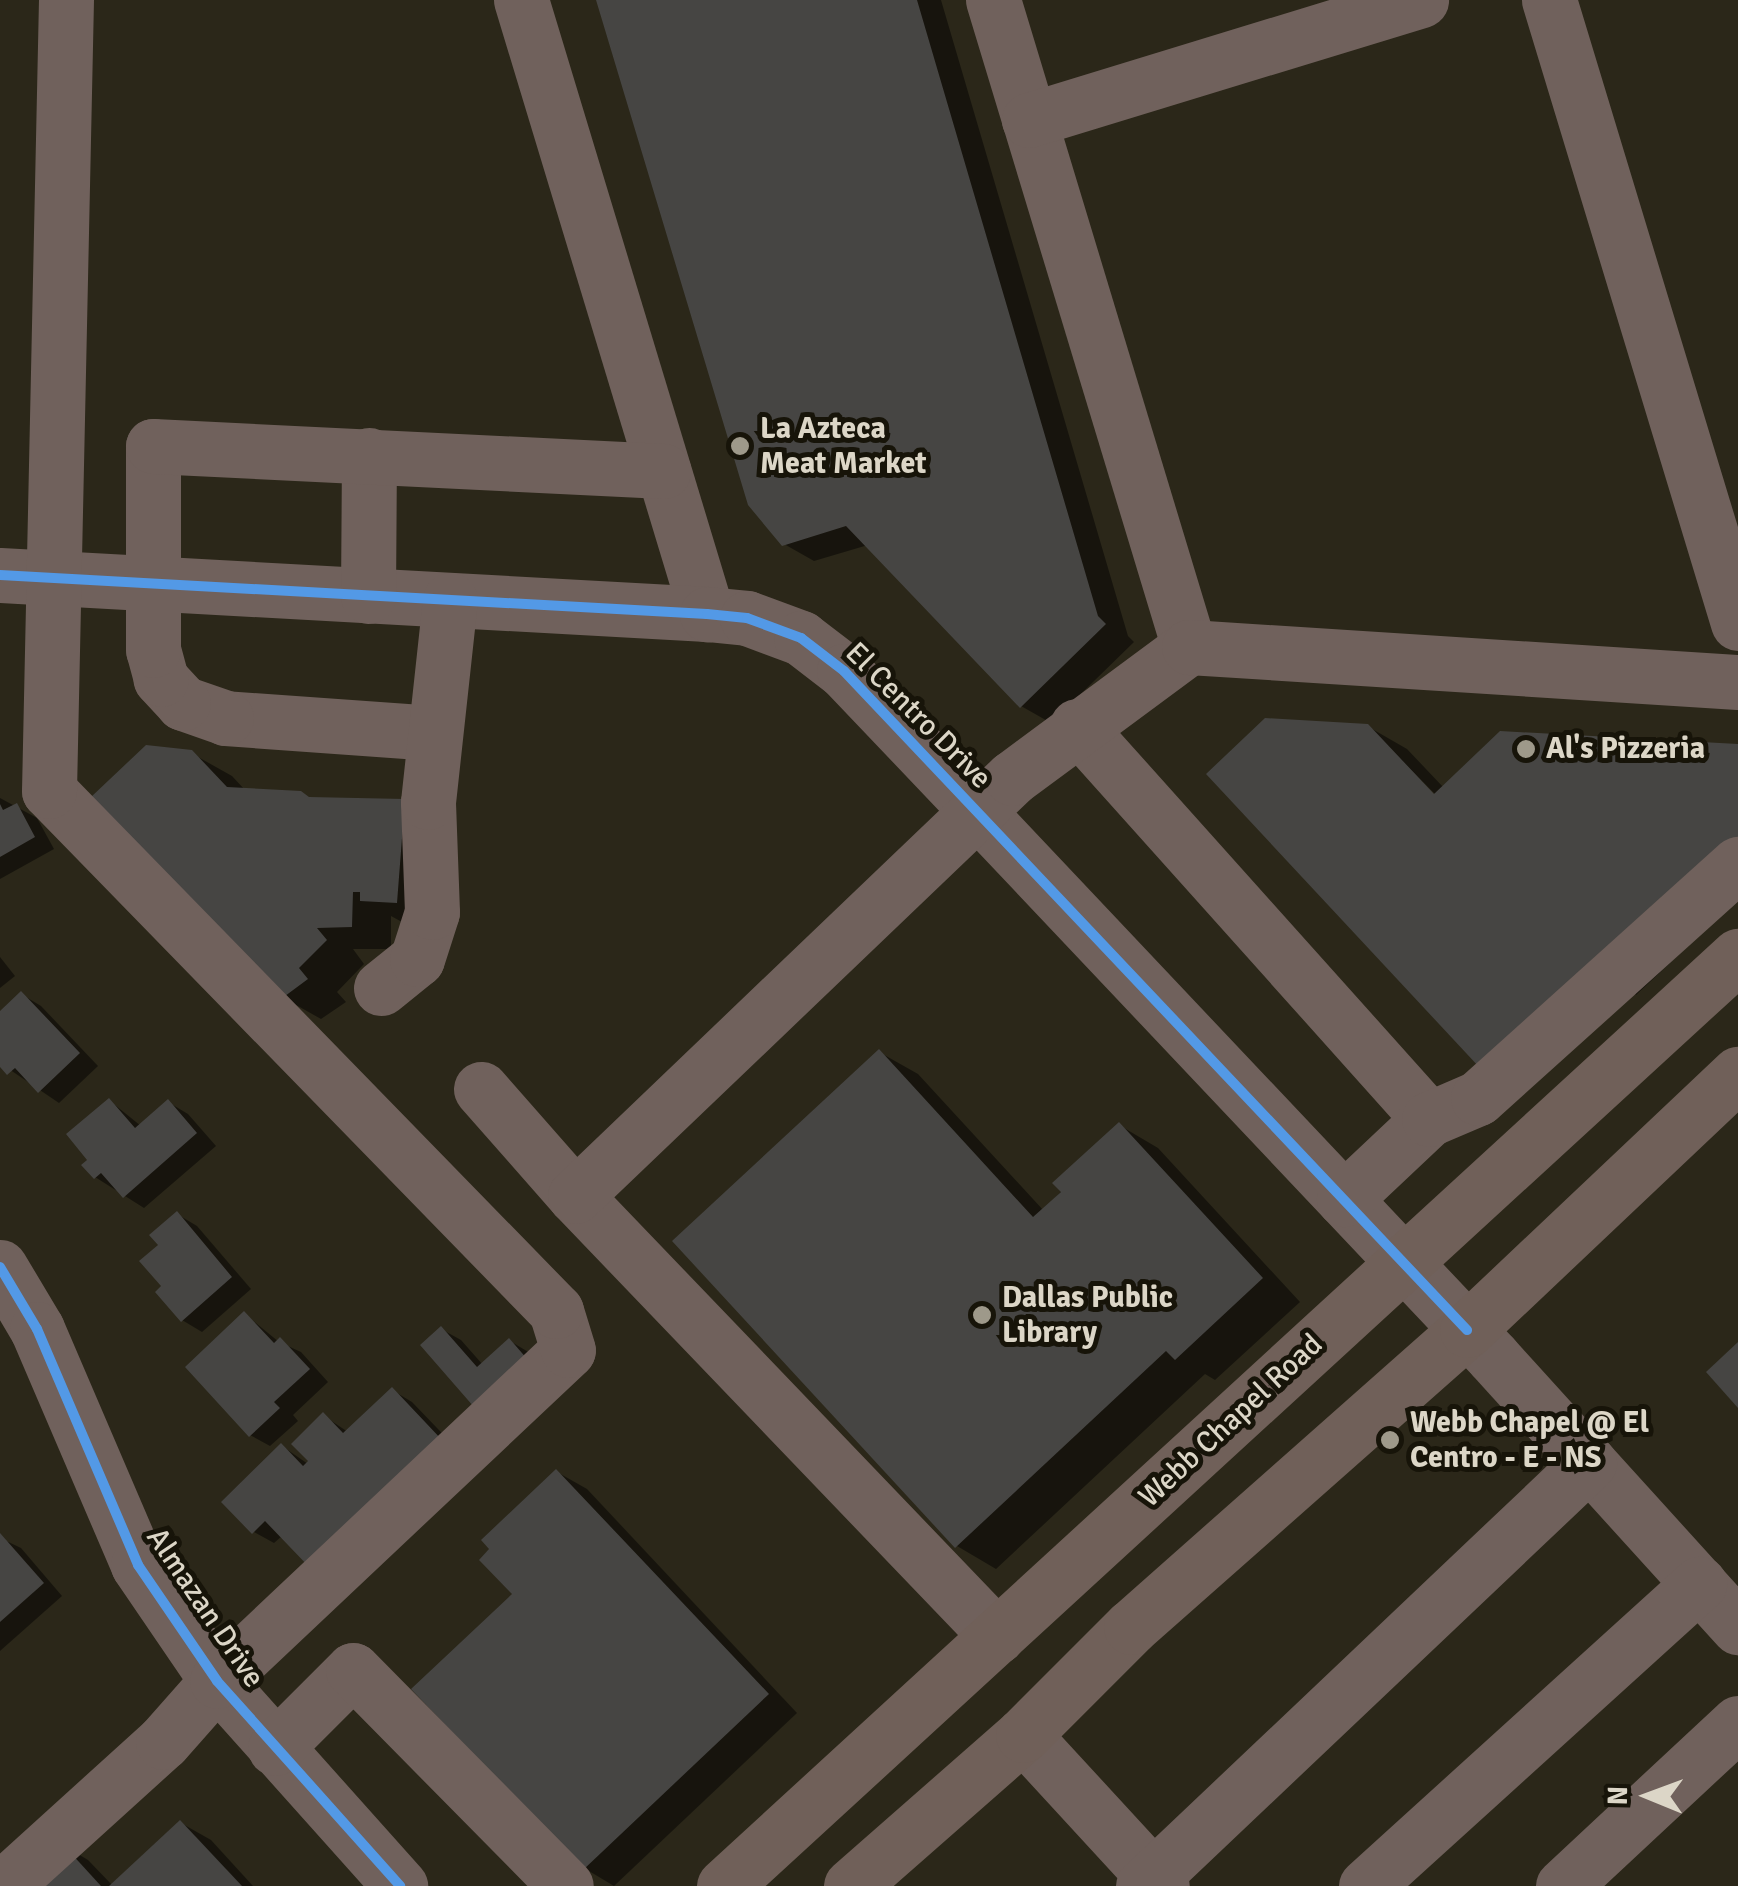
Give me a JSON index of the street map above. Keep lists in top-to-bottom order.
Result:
{
  "streets": {
    "main road": ["Webb Chapel Road"],
    "street": ["El Centro Drive", "Almazan Drive"]
  },
  "crossings": [
    ["El Centro Drive", "Webb Chapel Road"]
  ],
  "places": [
    "La Azteca Meat Market",
    "Al's Pizzeria",
    "Dallas Public Library",
    "Webb Chapel @ El Centro - E - NS"
  ],
  "north": "left"
}
